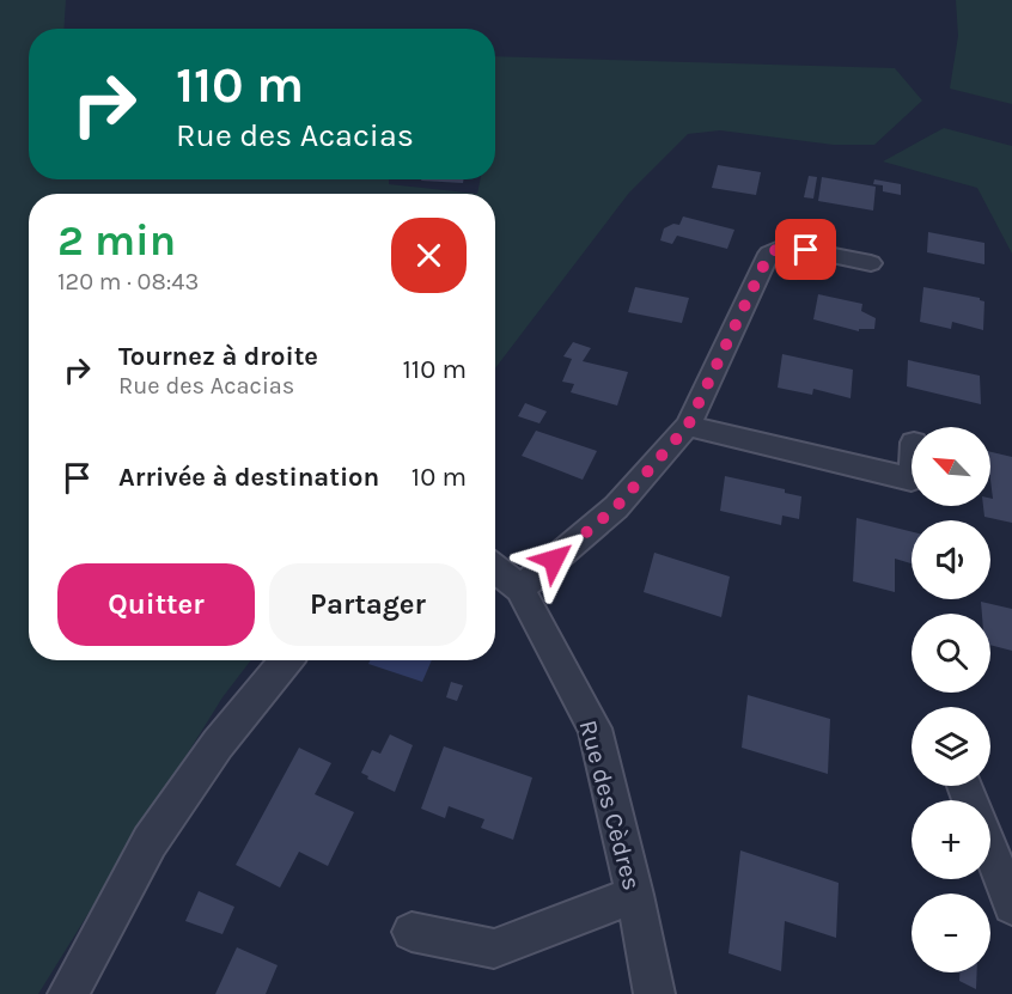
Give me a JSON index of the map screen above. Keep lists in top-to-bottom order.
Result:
{
  "streets": {
    "street": ["Rue des Cèdres"]
  },
  "north": "top left",
  "page": {
    "turn": ["110 m", "Rue des Acacias"],
    "heading": ["2 min", "120 m · 08:43"],
    "list": [
      {
        "name": "Tournez à droite",
        "note": "Rue des Acacias",
        "value": "110 m"
      },
      {
        "name": "Arrivée à destination",
        "value": "10 m"
      }
    ],
    "map_buttons": ["+", "−"],
    "buttons": ["Quitter", "Partager"]
  }
}
